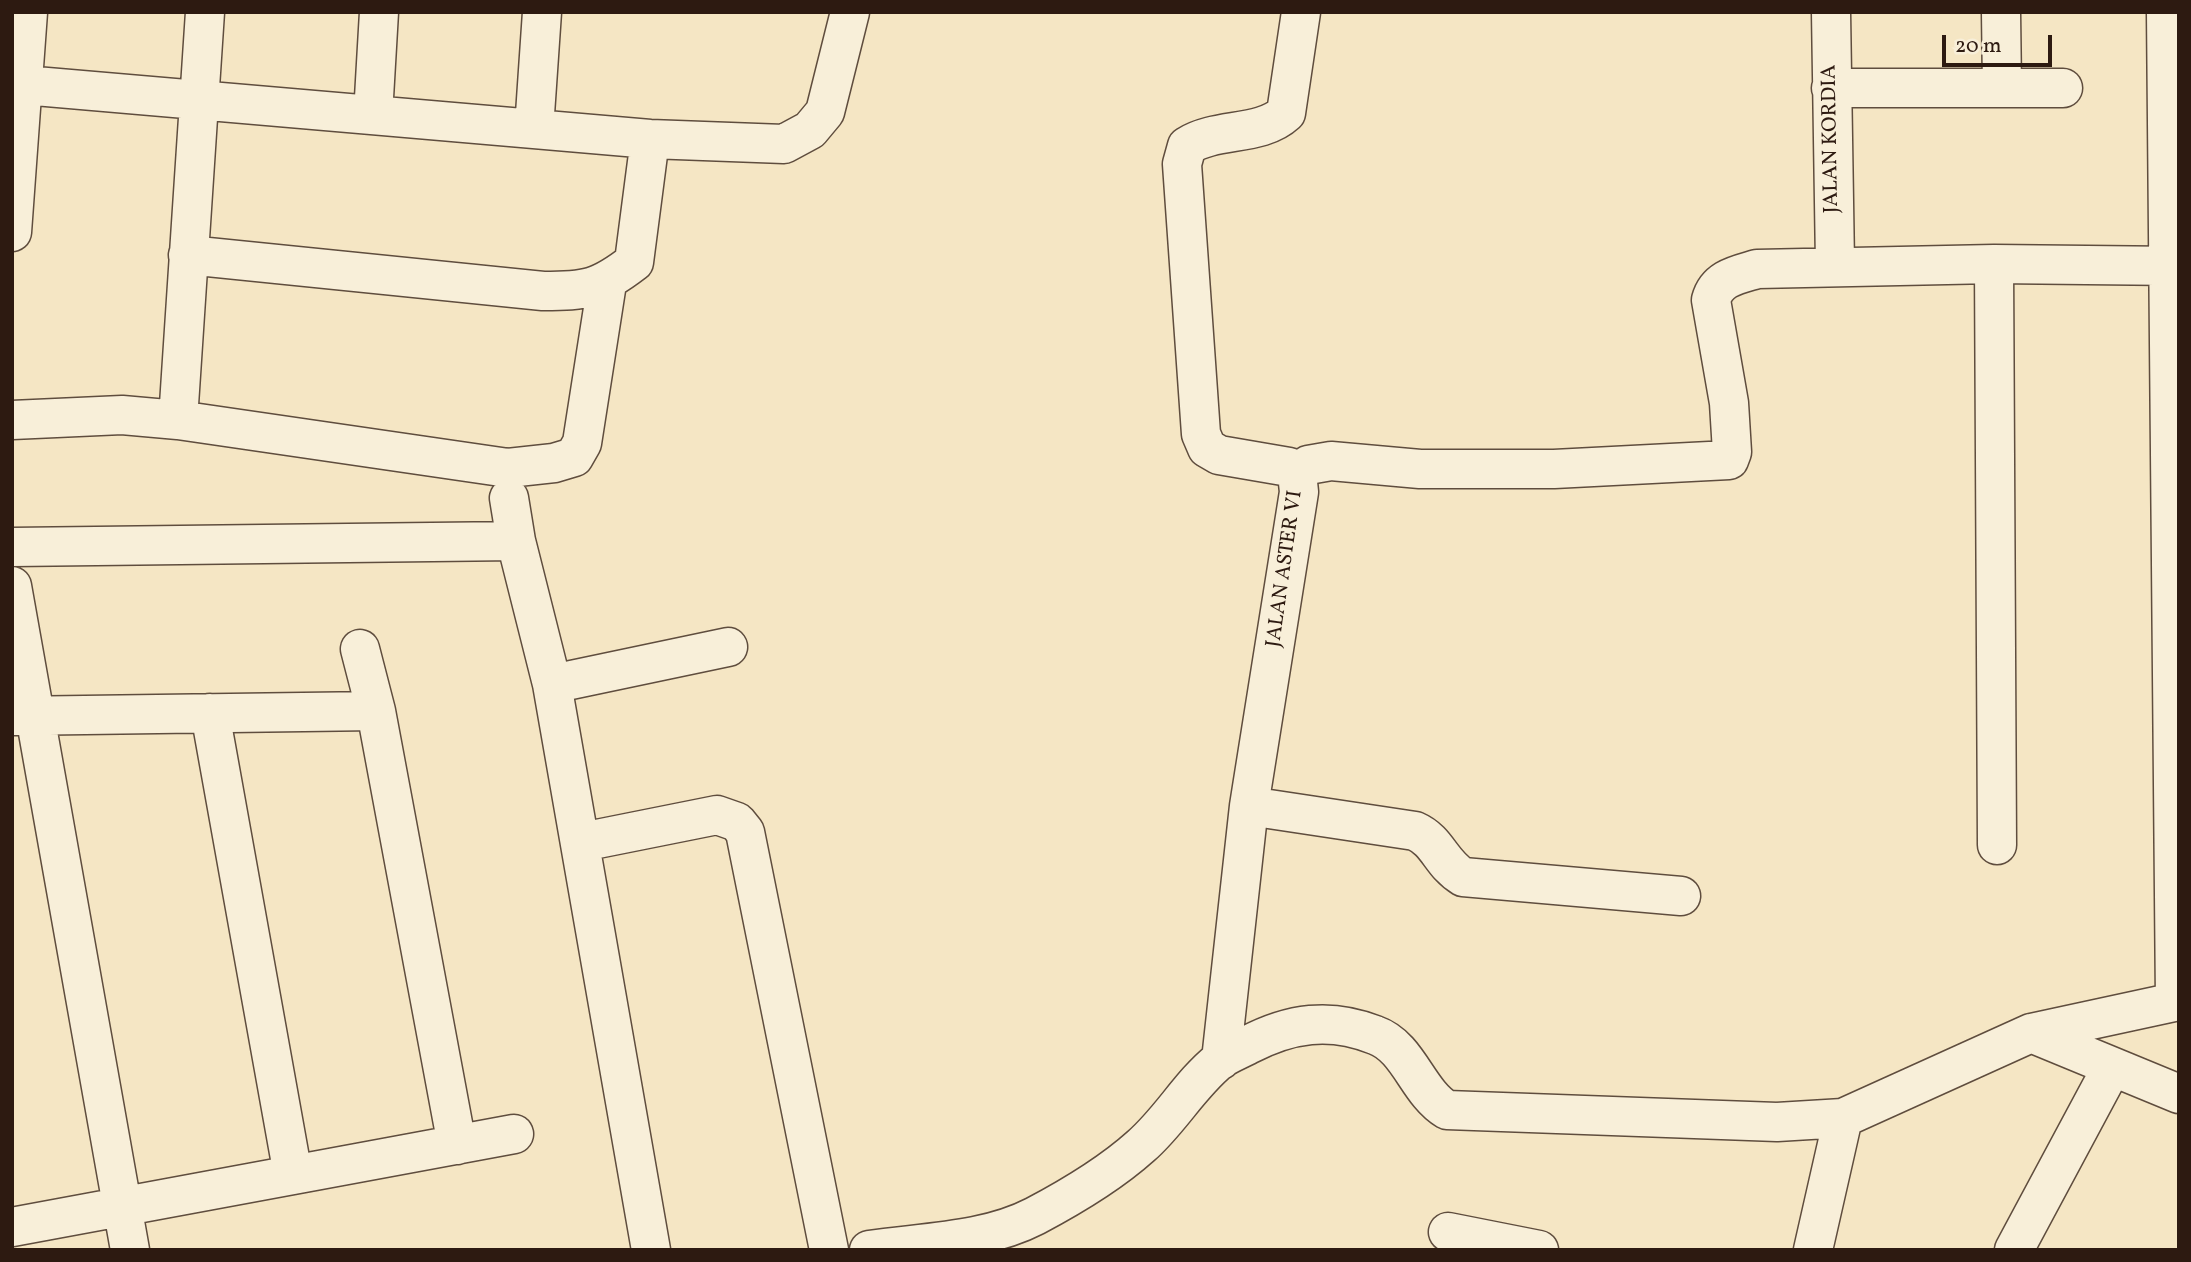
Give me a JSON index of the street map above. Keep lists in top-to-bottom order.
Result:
{
  "streets": {
    "street": ["JALAN KORDIA", "JALAN ASTER VI"]
  },
  "scale_bar": "20 m"
}
